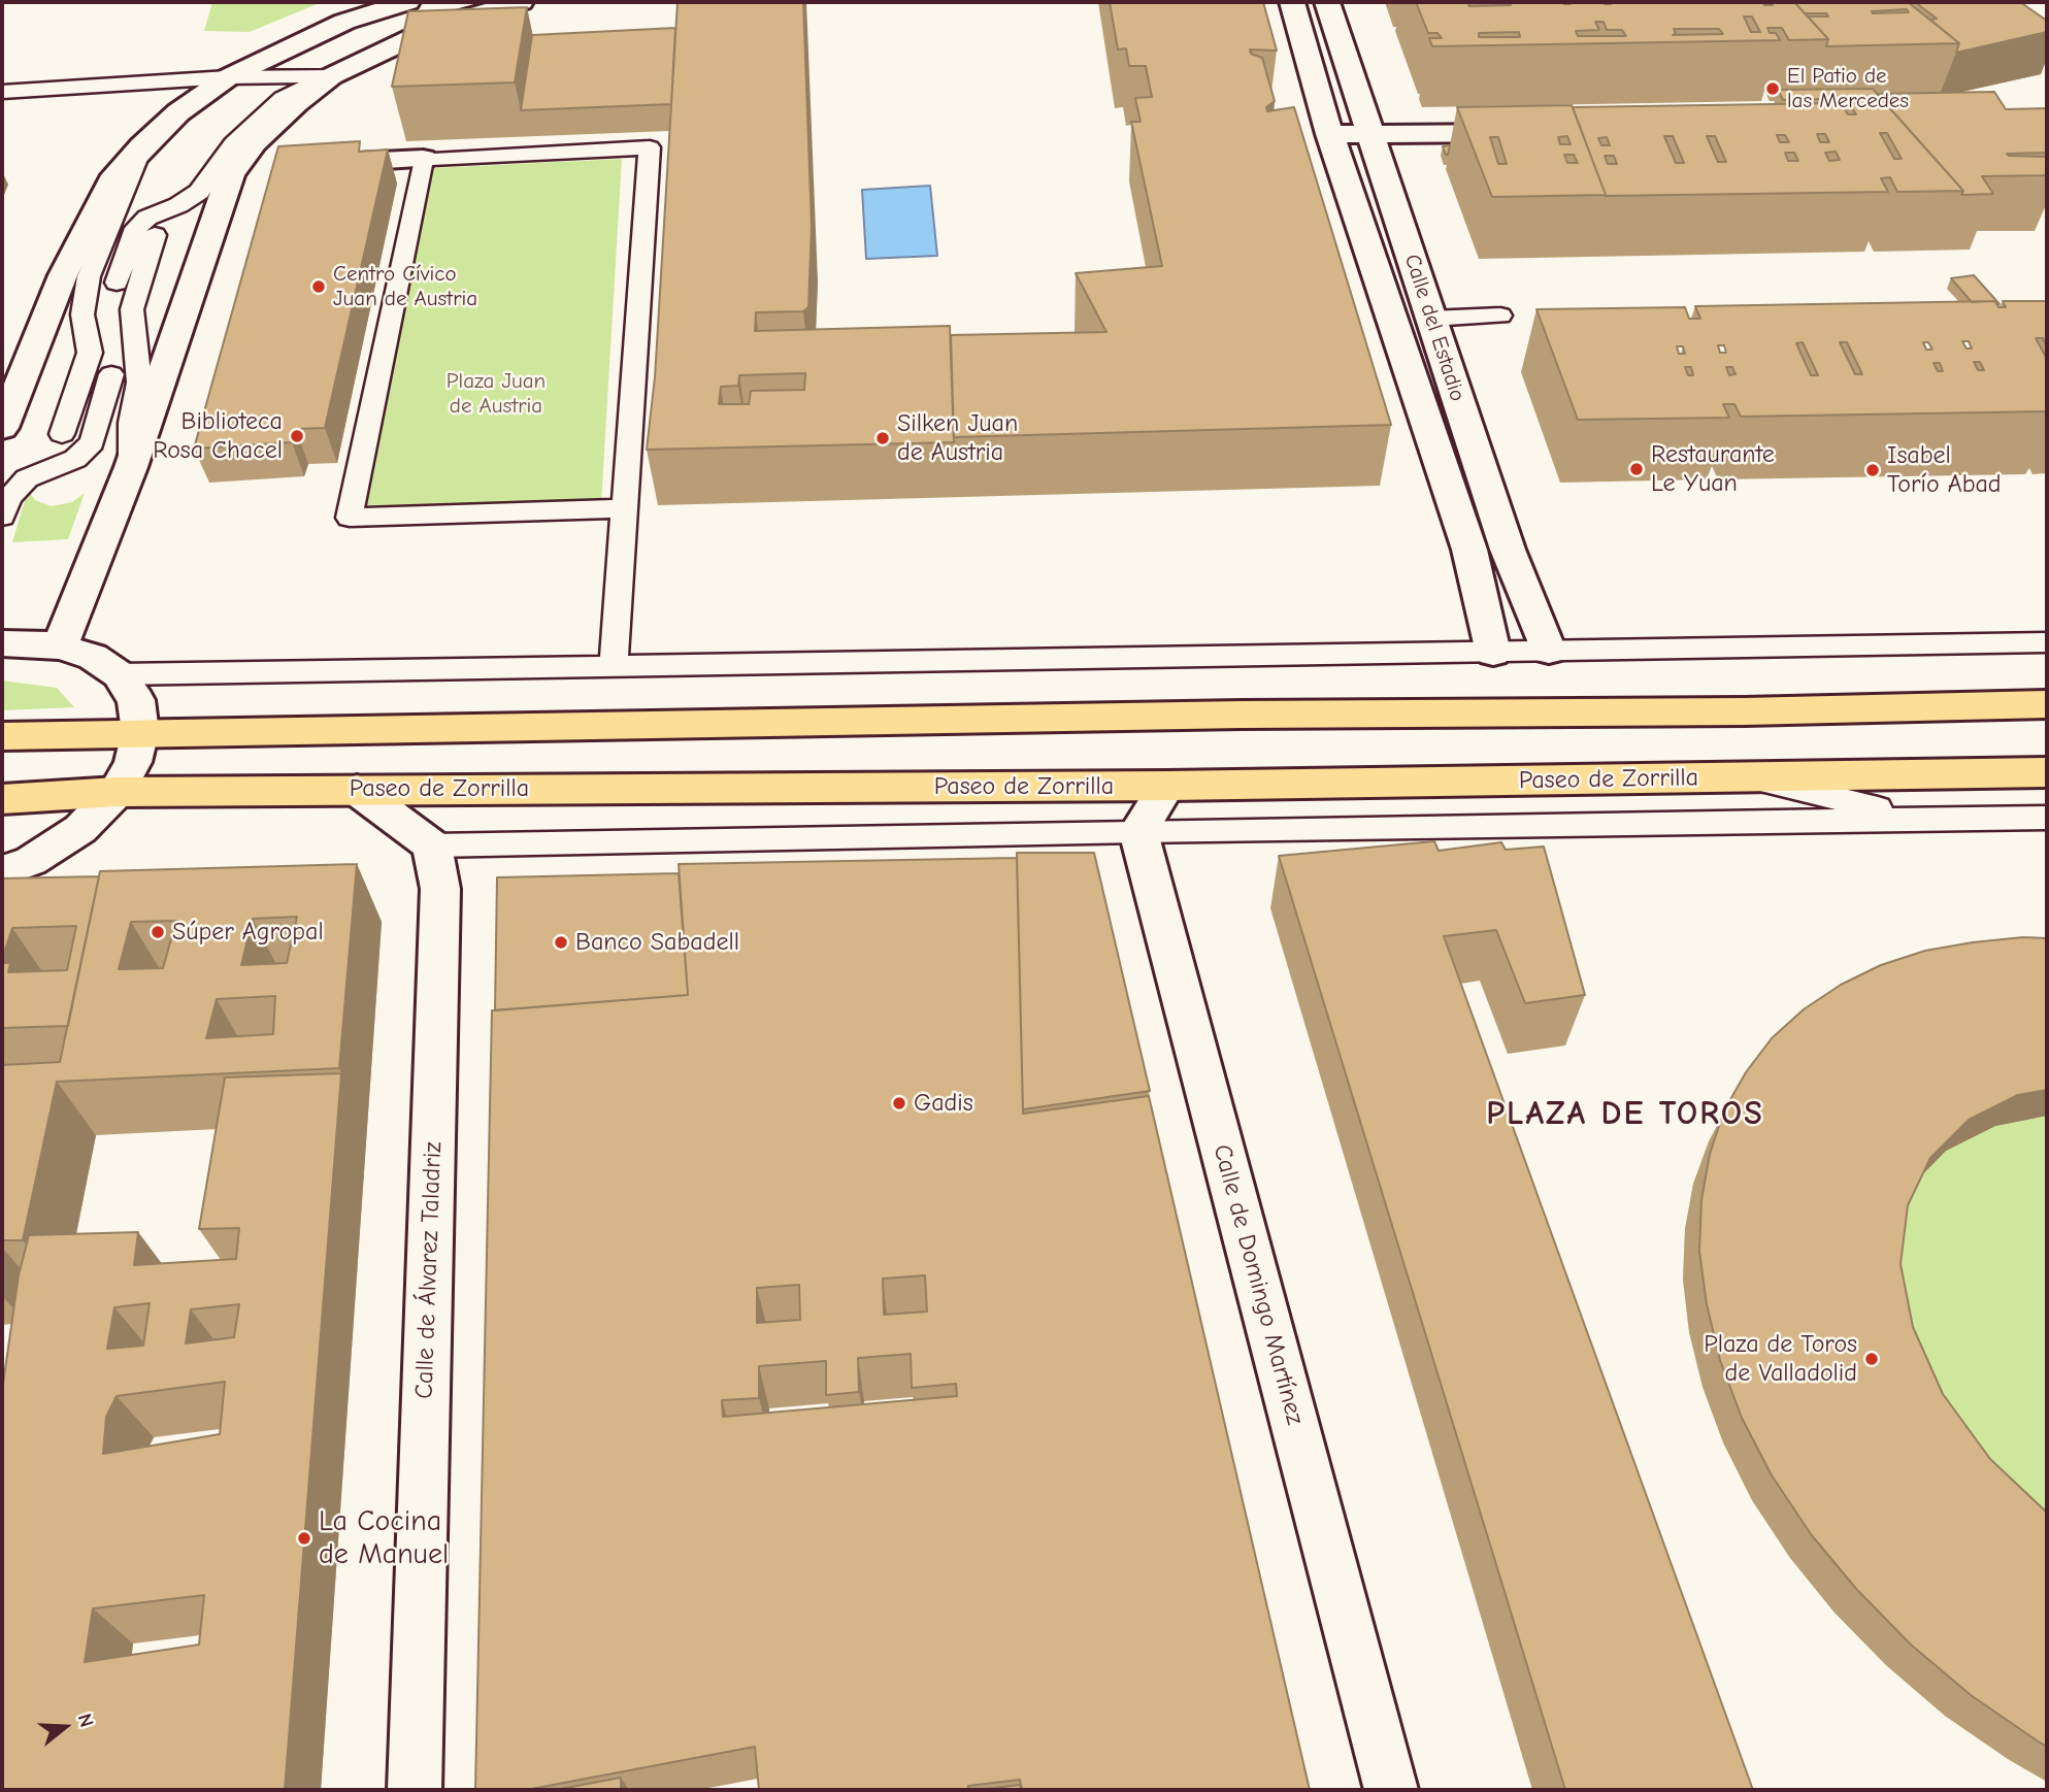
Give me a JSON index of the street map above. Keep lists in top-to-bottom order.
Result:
{
  "streets": {
    "main road": ["Paseo de Zorrilla"],
    "street": ["Calle del Estadio", "Calle de Álvarez Taladriz", "Calle de Domingo Martínez"]
  },
  "districts": ["PLAZA DE TOROS"],
  "parks": ["Plaza Juan de Austria"],
  "places": [
    "El Patio de las Mercedes",
    "Centro Cívico Juan de Austria",
    "Biblioteca Rosa Chacel",
    "Silken Juan de Austria",
    "Restaurante Le Yuan",
    "Isabel Torío Abad",
    "Súper Agropal",
    "Banco Sabadell",
    "Gadis",
    "Plaza de Toros de Valladolid",
    "La Cocina de Manuel"
  ],
  "north": "right"
}
